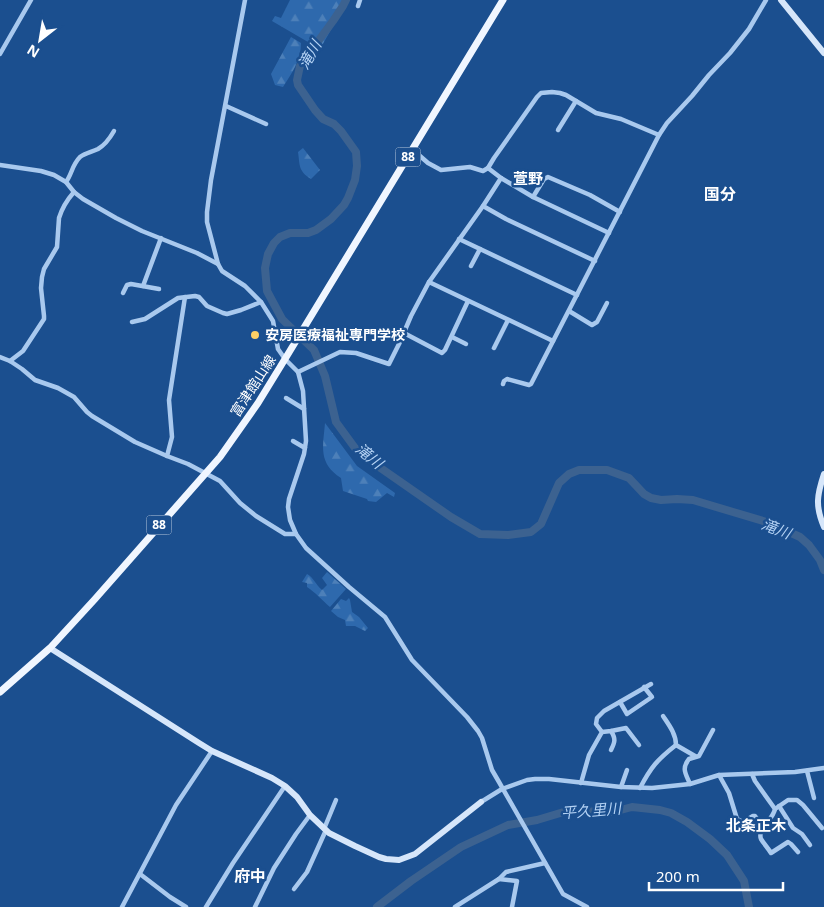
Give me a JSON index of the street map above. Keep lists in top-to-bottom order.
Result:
{
  "streets": {
    "main road": ["88", "富津館山線"]
  },
  "districts": [
    "萱野",
    "国分",
    "北条正木",
    "府中"
  ],
  "water": ["滝川", "平久里川"],
  "places": ["安房医療福祉専門学校"],
  "scale_bar": "200 m",
  "north": "bottom left"
}
